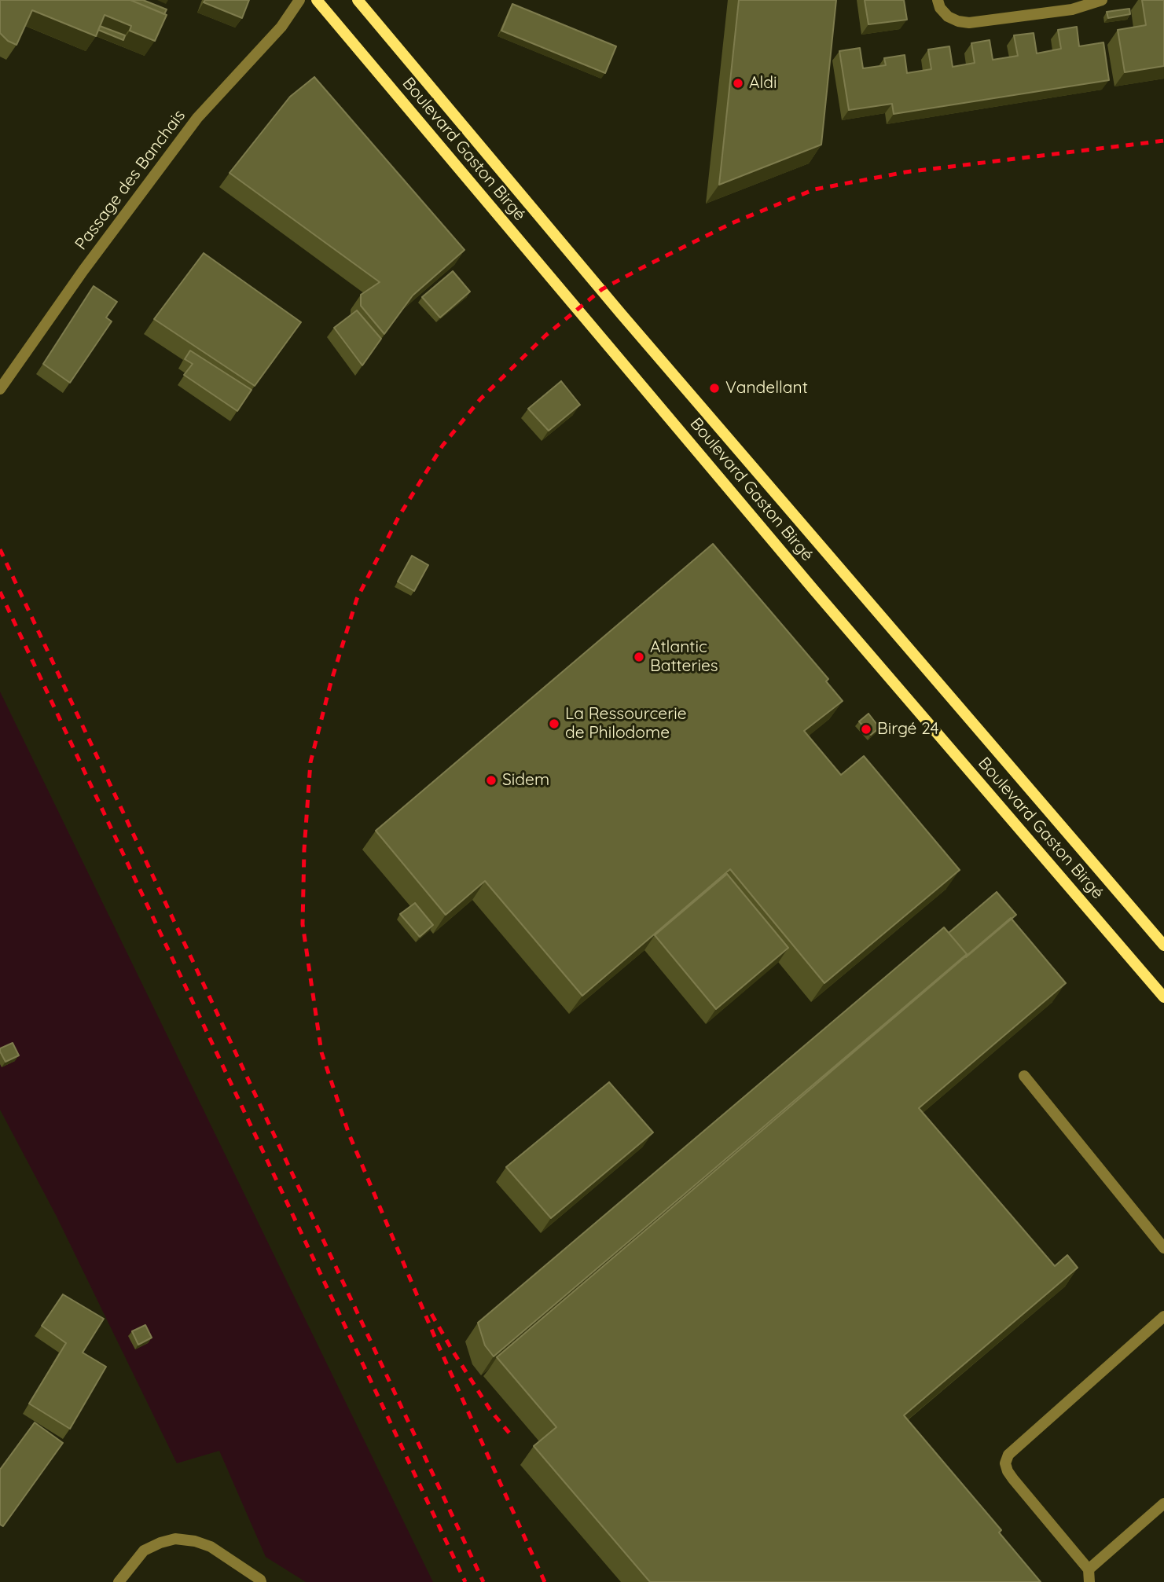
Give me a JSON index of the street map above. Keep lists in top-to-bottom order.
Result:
{
  "streets": {
    "main road": ["Boulevard Gaston Birgé"],
    "street": ["Passage des Banchais"]
  },
  "places": [
    "Aldi",
    "Vandellant",
    "Atlantic Batteries",
    "La Ressourcerie de Philodome",
    "Birgé 24",
    "Sidem"
  ]
}
